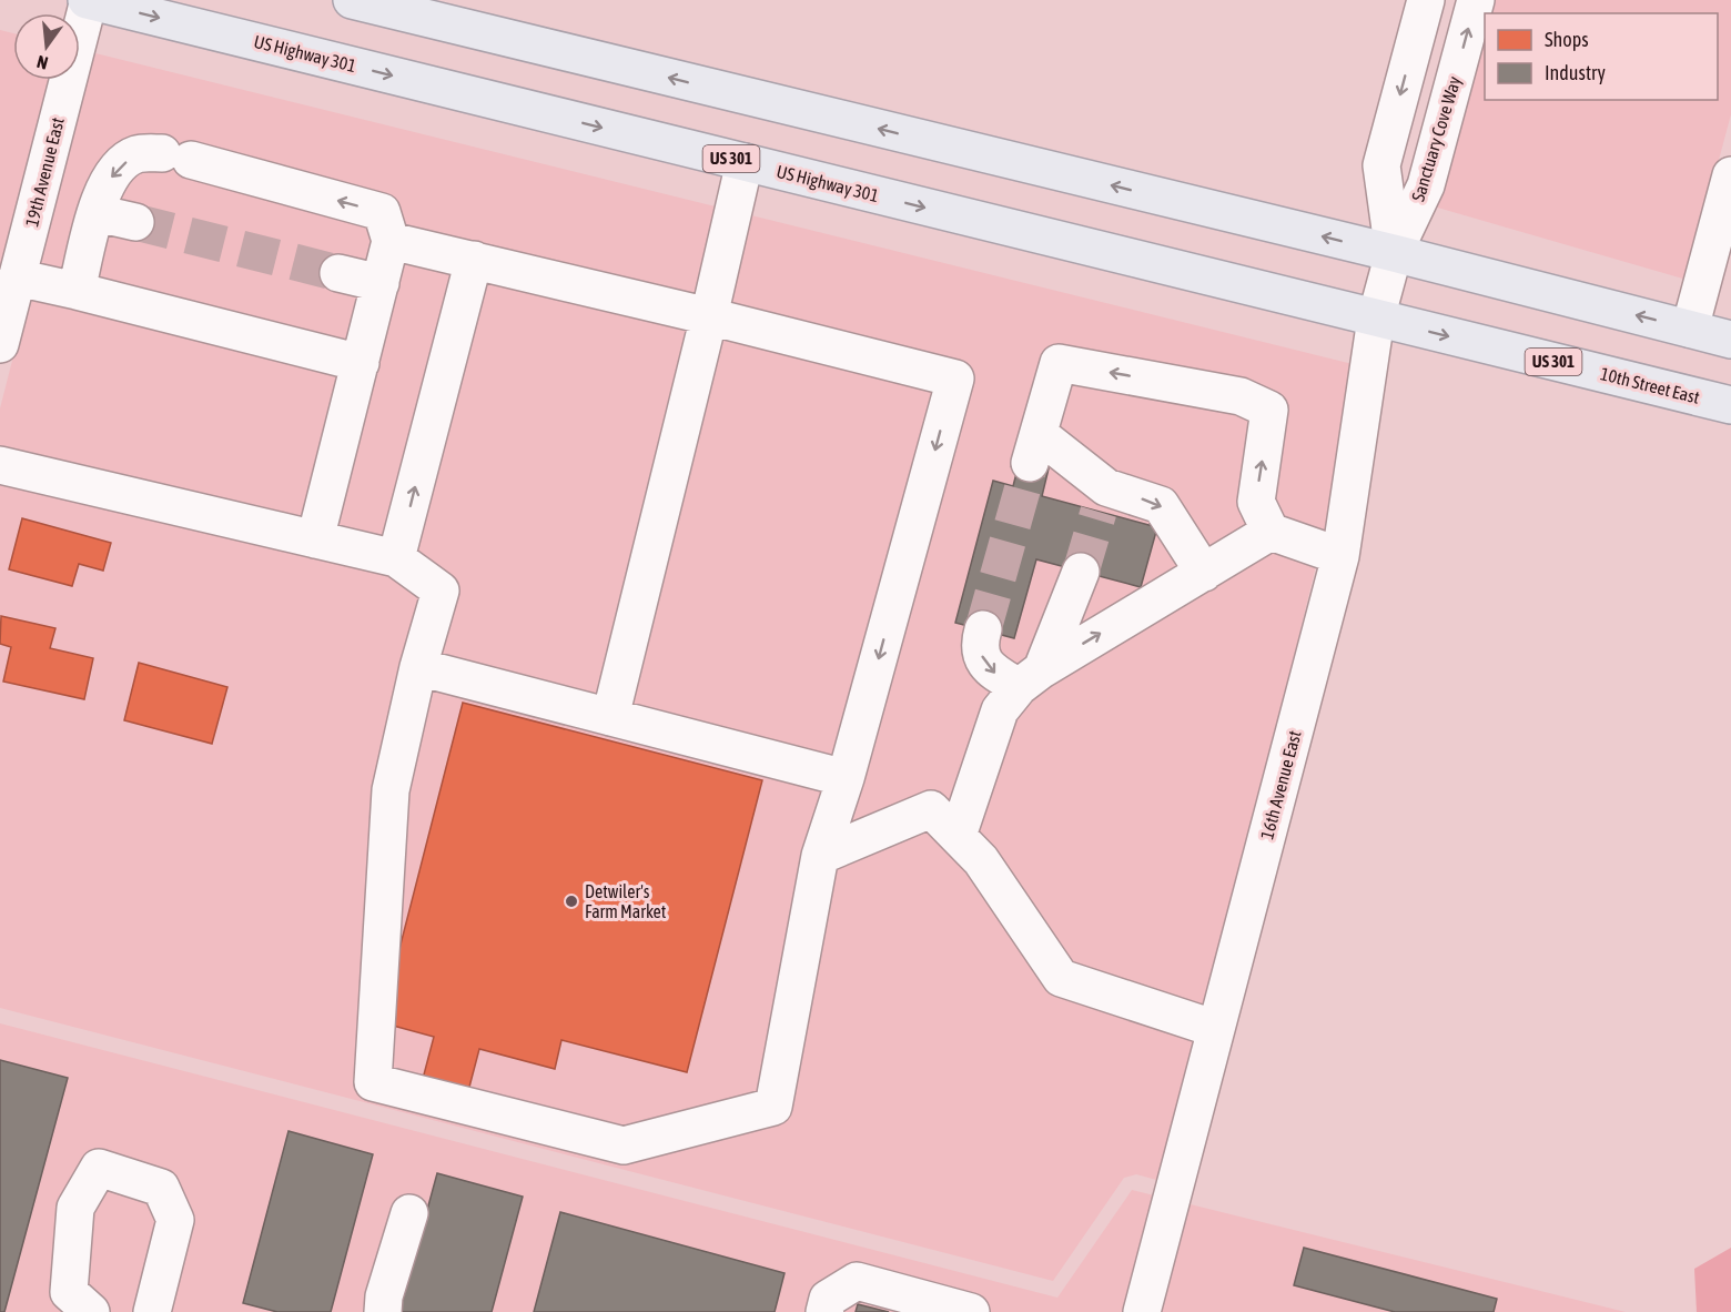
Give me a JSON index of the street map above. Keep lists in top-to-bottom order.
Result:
{
  "streets": {
    "main road": ["US Highway 301", "US 301", "10th Street East"],
    "street": ["Sanctuary Cove Way", "19th Avenue East", "16th Avenue East"]
  },
  "crossings": [
    ["US Highway 301", "19th Avenue East"],
    ["US Highway 301", "10th Street East"],
    ["US Highway 301", "16th Avenue East"],
    ["Sanctuary Cove Way", "16th Avenue East"],
    ["10th Street East", "16th Avenue East"]
  ],
  "places": ["Detwiler's Farm Market"],
  "legend": ["Shops", "Industry"],
  "north": "bottom"
}
